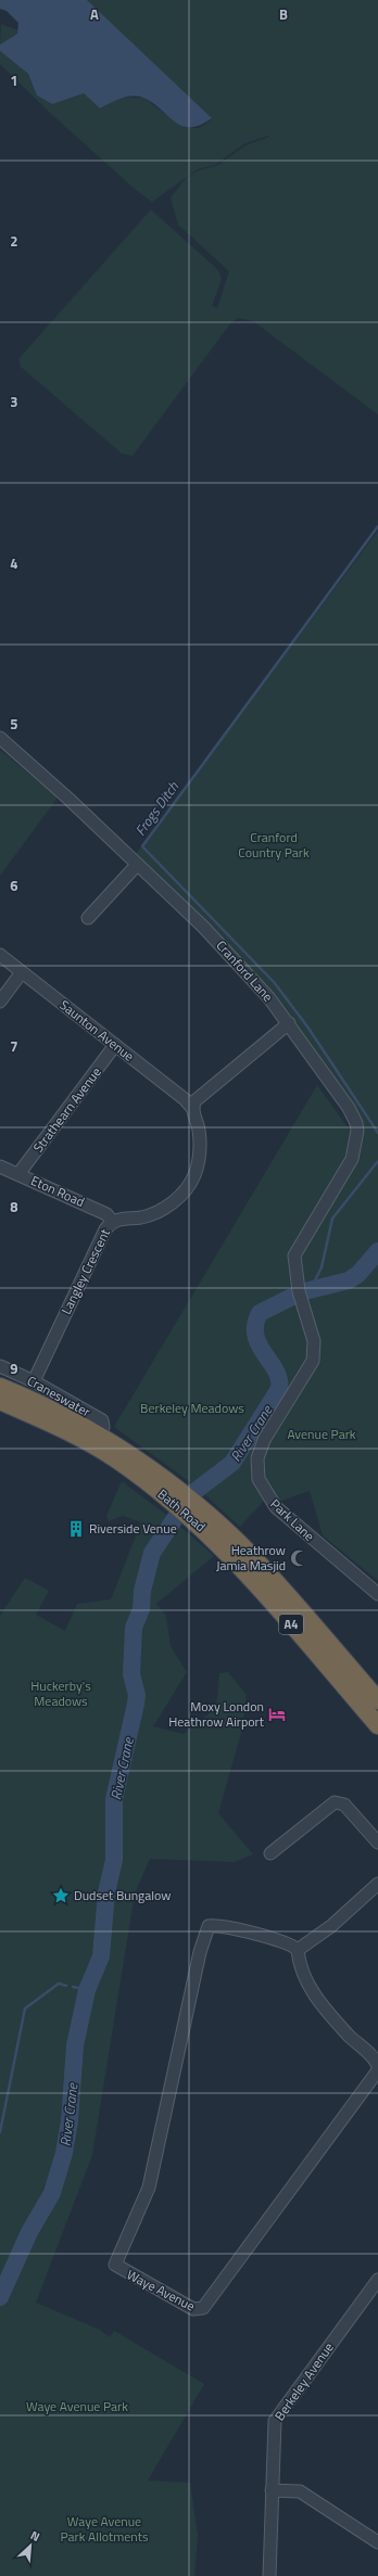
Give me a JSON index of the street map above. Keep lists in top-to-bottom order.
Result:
{
  "streets": {
    "highway": ["Bath Road", "A4"],
    "street": [
      "Cranford Lane",
      "Saunton Avenue",
      "Strathearn Avenue",
      "Eton Road",
      "Langley Crescent",
      "Craneswater",
      "Park Lane",
      "Waye Avenue",
      "Berkeley Avenue"
    ]
  },
  "crossings": [
    ["Cranford Lane", "Park Lane"],
    ["Saunton Avenue", "Strathearn Avenue"],
    ["Saunton Avenue", "Langley Crescent"],
    ["Strathearn Avenue", "Eton Road"],
    ["Eton Road", "Langley Crescent"],
    ["Langley Crescent", "Craneswater"],
    ["Craneswater", "Bath Road"]
  ],
  "water": ["Frogs Ditch", "River Crane"],
  "parks": [
    "Cranford Country Park",
    "Berkeley Meadows",
    "Avenue Park",
    "Huckerby's Meadows",
    "Waye Avenue Park",
    "Waye Avenue Park Allotments"
  ],
  "places": {
    "building": ["Riverside Venue"],
    "mosque": ["Heathrow Jamia Masjid"],
    "hotel": ["Moxy London Heathrow Airport"],
    "place": ["Dudset Bungalow"]
  },
  "north": "top right",
  "grid": {
    "columns": ["A", "B"],
    "rows": [
      "1",
      "2",
      "3",
      "4",
      "5",
      "6",
      "7",
      "8",
      "9"
    ]
  }
}
